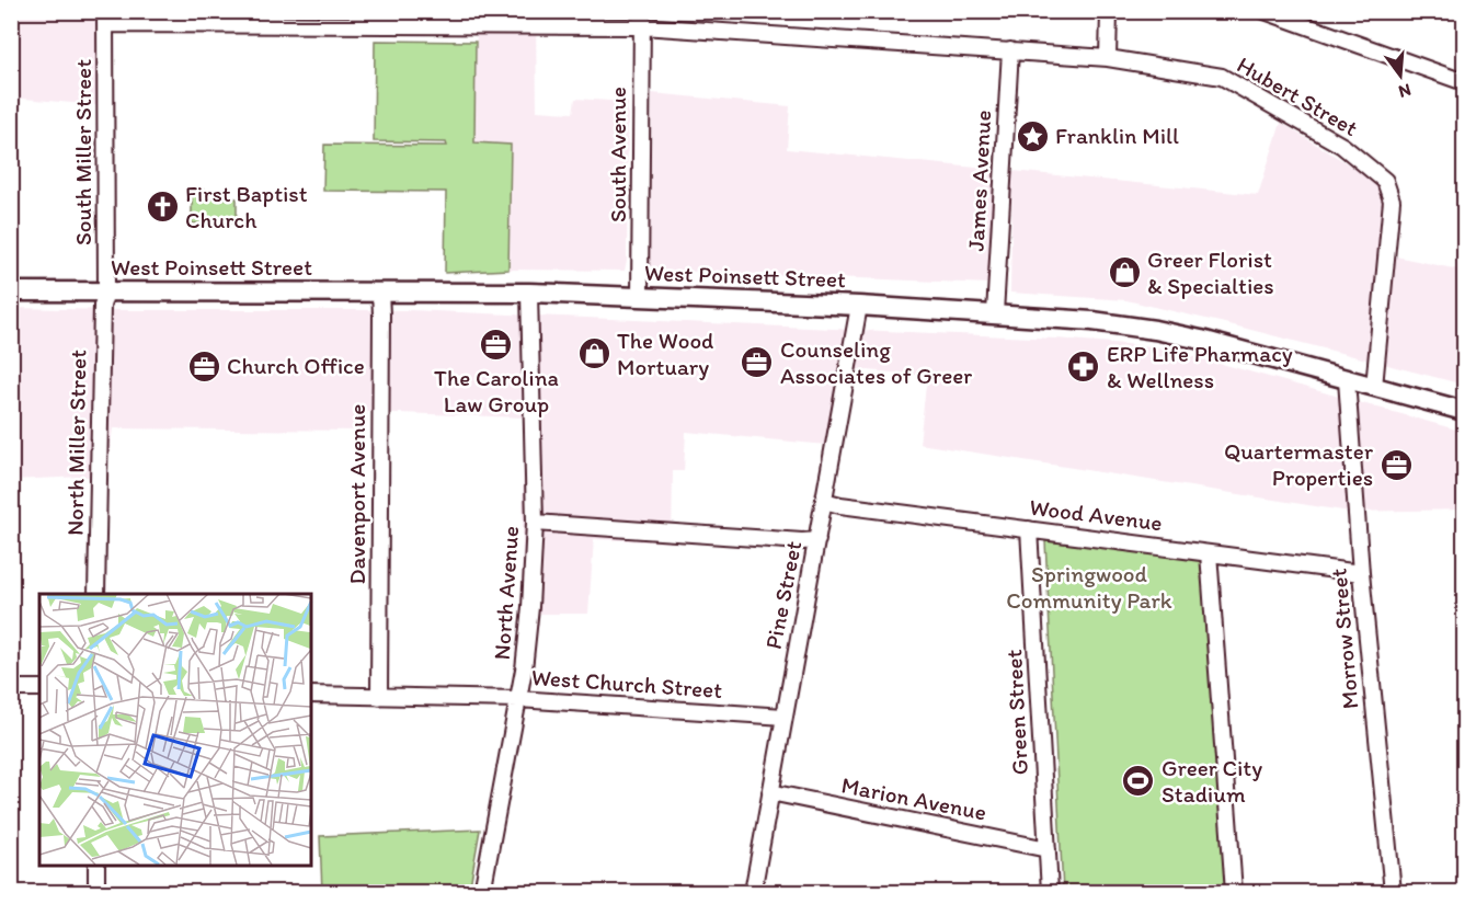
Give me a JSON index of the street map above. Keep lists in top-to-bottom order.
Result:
{
  "streets": {
    "main road": ["West Poinsett Street"],
    "street": [
      "Hubert Street",
      "South Miller Street",
      "South Avenue",
      "James Avenue",
      "North Miller Street",
      "Davenport Avenue",
      "Wood Avenue",
      "North Avenue",
      "Pine Street",
      "Morrow Street",
      "West Church Street",
      "Green Street",
      "Marion Avenue"
    ]
  },
  "crossings": [
    ["Hubert Street", "South Miller Street"],
    ["Hubert Street", "South Avenue"],
    ["Hubert Street", "James Avenue"],
    ["Hubert Street", "West Poinsett Street"],
    ["South Miller Street", "West Poinsett Street"],
    ["South Miller Street", "North Miller Street"],
    ["South Avenue", "West Poinsett Street"],
    ["James Avenue", "West Poinsett Street"],
    ["West Poinsett Street", "North Miller Street"],
    ["West Poinsett Street", "Davenport Avenue"],
    ["West Poinsett Street", "North Avenue"],
    ["West Poinsett Street", "Pine Street"],
    ["West Poinsett Street", "Morrow Street"],
    ["Davenport Avenue", "West Church Street"],
    ["Wood Avenue", "Pine Street"],
    ["Wood Avenue", "Morrow Street"],
    ["Wood Avenue", "Green Street"],
    ["North Avenue", "West Church Street"],
    ["Pine Street", "West Church Street"],
    ["Pine Street", "Marion Avenue"],
    ["Green Street", "Marion Avenue"]
  ],
  "parks": ["Springwood Community Park"],
  "places": {
    "place": ["Franklin Mill"],
    "church": ["First Baptist Church"],
    "shop": ["Greer Florist & Specialties", "The Wood Mortuary"],
    "office": [
      "The Carolina Law Group",
      "Counseling Associates of Greer",
      "Church Office",
      "Quartermaster Properties"
    ],
    "pharmacy": ["ERP Life Pharmacy & Wellness"],
    "sports": ["Greer City Stadium"]
  },
  "north": "bottom"
}
